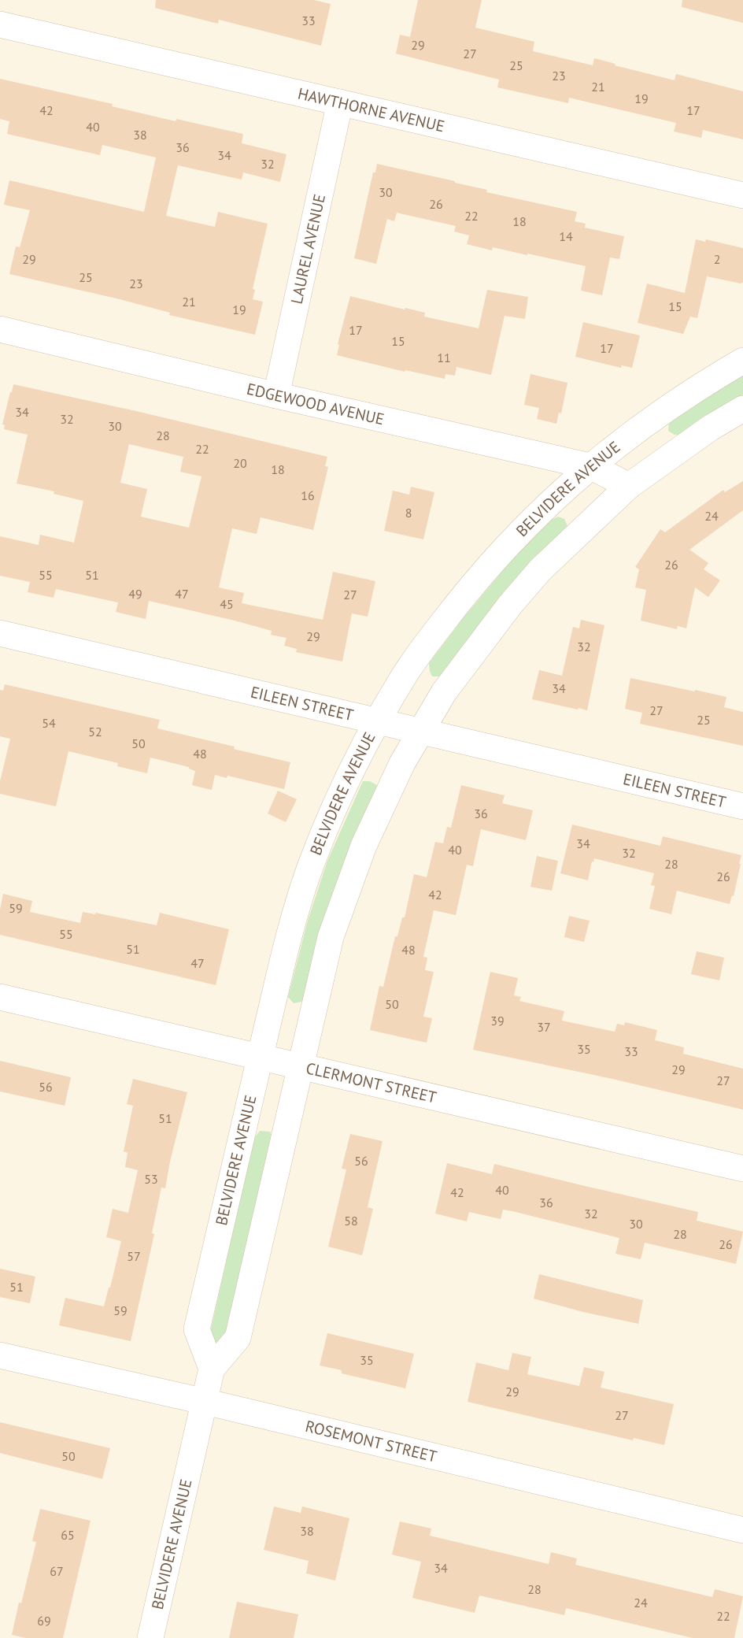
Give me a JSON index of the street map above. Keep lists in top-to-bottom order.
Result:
{
  "streets": {
    "street": [
      "HAWTHORNE AVENUE",
      "LAUREL AVENUE",
      "EDGEWOOD AVENUE",
      "BELVIDERE AVENUE",
      "EILEEN STREET",
      "CLERMONT STREET",
      "ROSEMONT STREET"
    ]
  },
  "crossings": [
    ["HAWTHORNE AVENUE", "LAUREL AVENUE"],
    ["LAUREL AVENUE", "EDGEWOOD AVENUE"],
    ["EDGEWOOD AVENUE", "BELVIDERE AVENUE"],
    ["BELVIDERE AVENUE", "EILEEN STREET"],
    ["BELVIDERE AVENUE", "CLERMONT STREET"],
    ["BELVIDERE AVENUE", "ROSEMONT STREET"]
  ],
  "house_numbers": [
    "33",
    "29",
    "27",
    "25",
    "23",
    "21",
    "19",
    "42",
    "17",
    "40",
    "38",
    "36",
    "34",
    "32",
    "30",
    "26",
    "22",
    "18",
    "14",
    "29",
    "2",
    "25",
    "23",
    "21",
    "15",
    "19",
    "17",
    "15",
    "17",
    "11",
    "34",
    "32",
    "30",
    "28",
    "22",
    "20",
    "18",
    "16",
    "8",
    "24",
    "26",
    "55",
    "51",
    "49",
    "47",
    "27",
    "45",
    "29",
    "32",
    "34",
    "27",
    "25",
    "54",
    "52",
    "50",
    "48",
    "36",
    "34",
    "40",
    "32",
    "28",
    "26",
    "42",
    "59",
    "55",
    "51",
    "48",
    "47",
    "50",
    "39",
    "37",
    "35",
    "33",
    "29",
    "27",
    "56",
    "51",
    "56",
    "53",
    "40",
    "42",
    "36",
    "32",
    "58",
    "30",
    "28",
    "26",
    "57",
    "51",
    "59",
    "35",
    "29",
    "27",
    "50",
    "38",
    "65",
    "34",
    "67",
    "28",
    "24",
    "22",
    "69"
  ]
}
